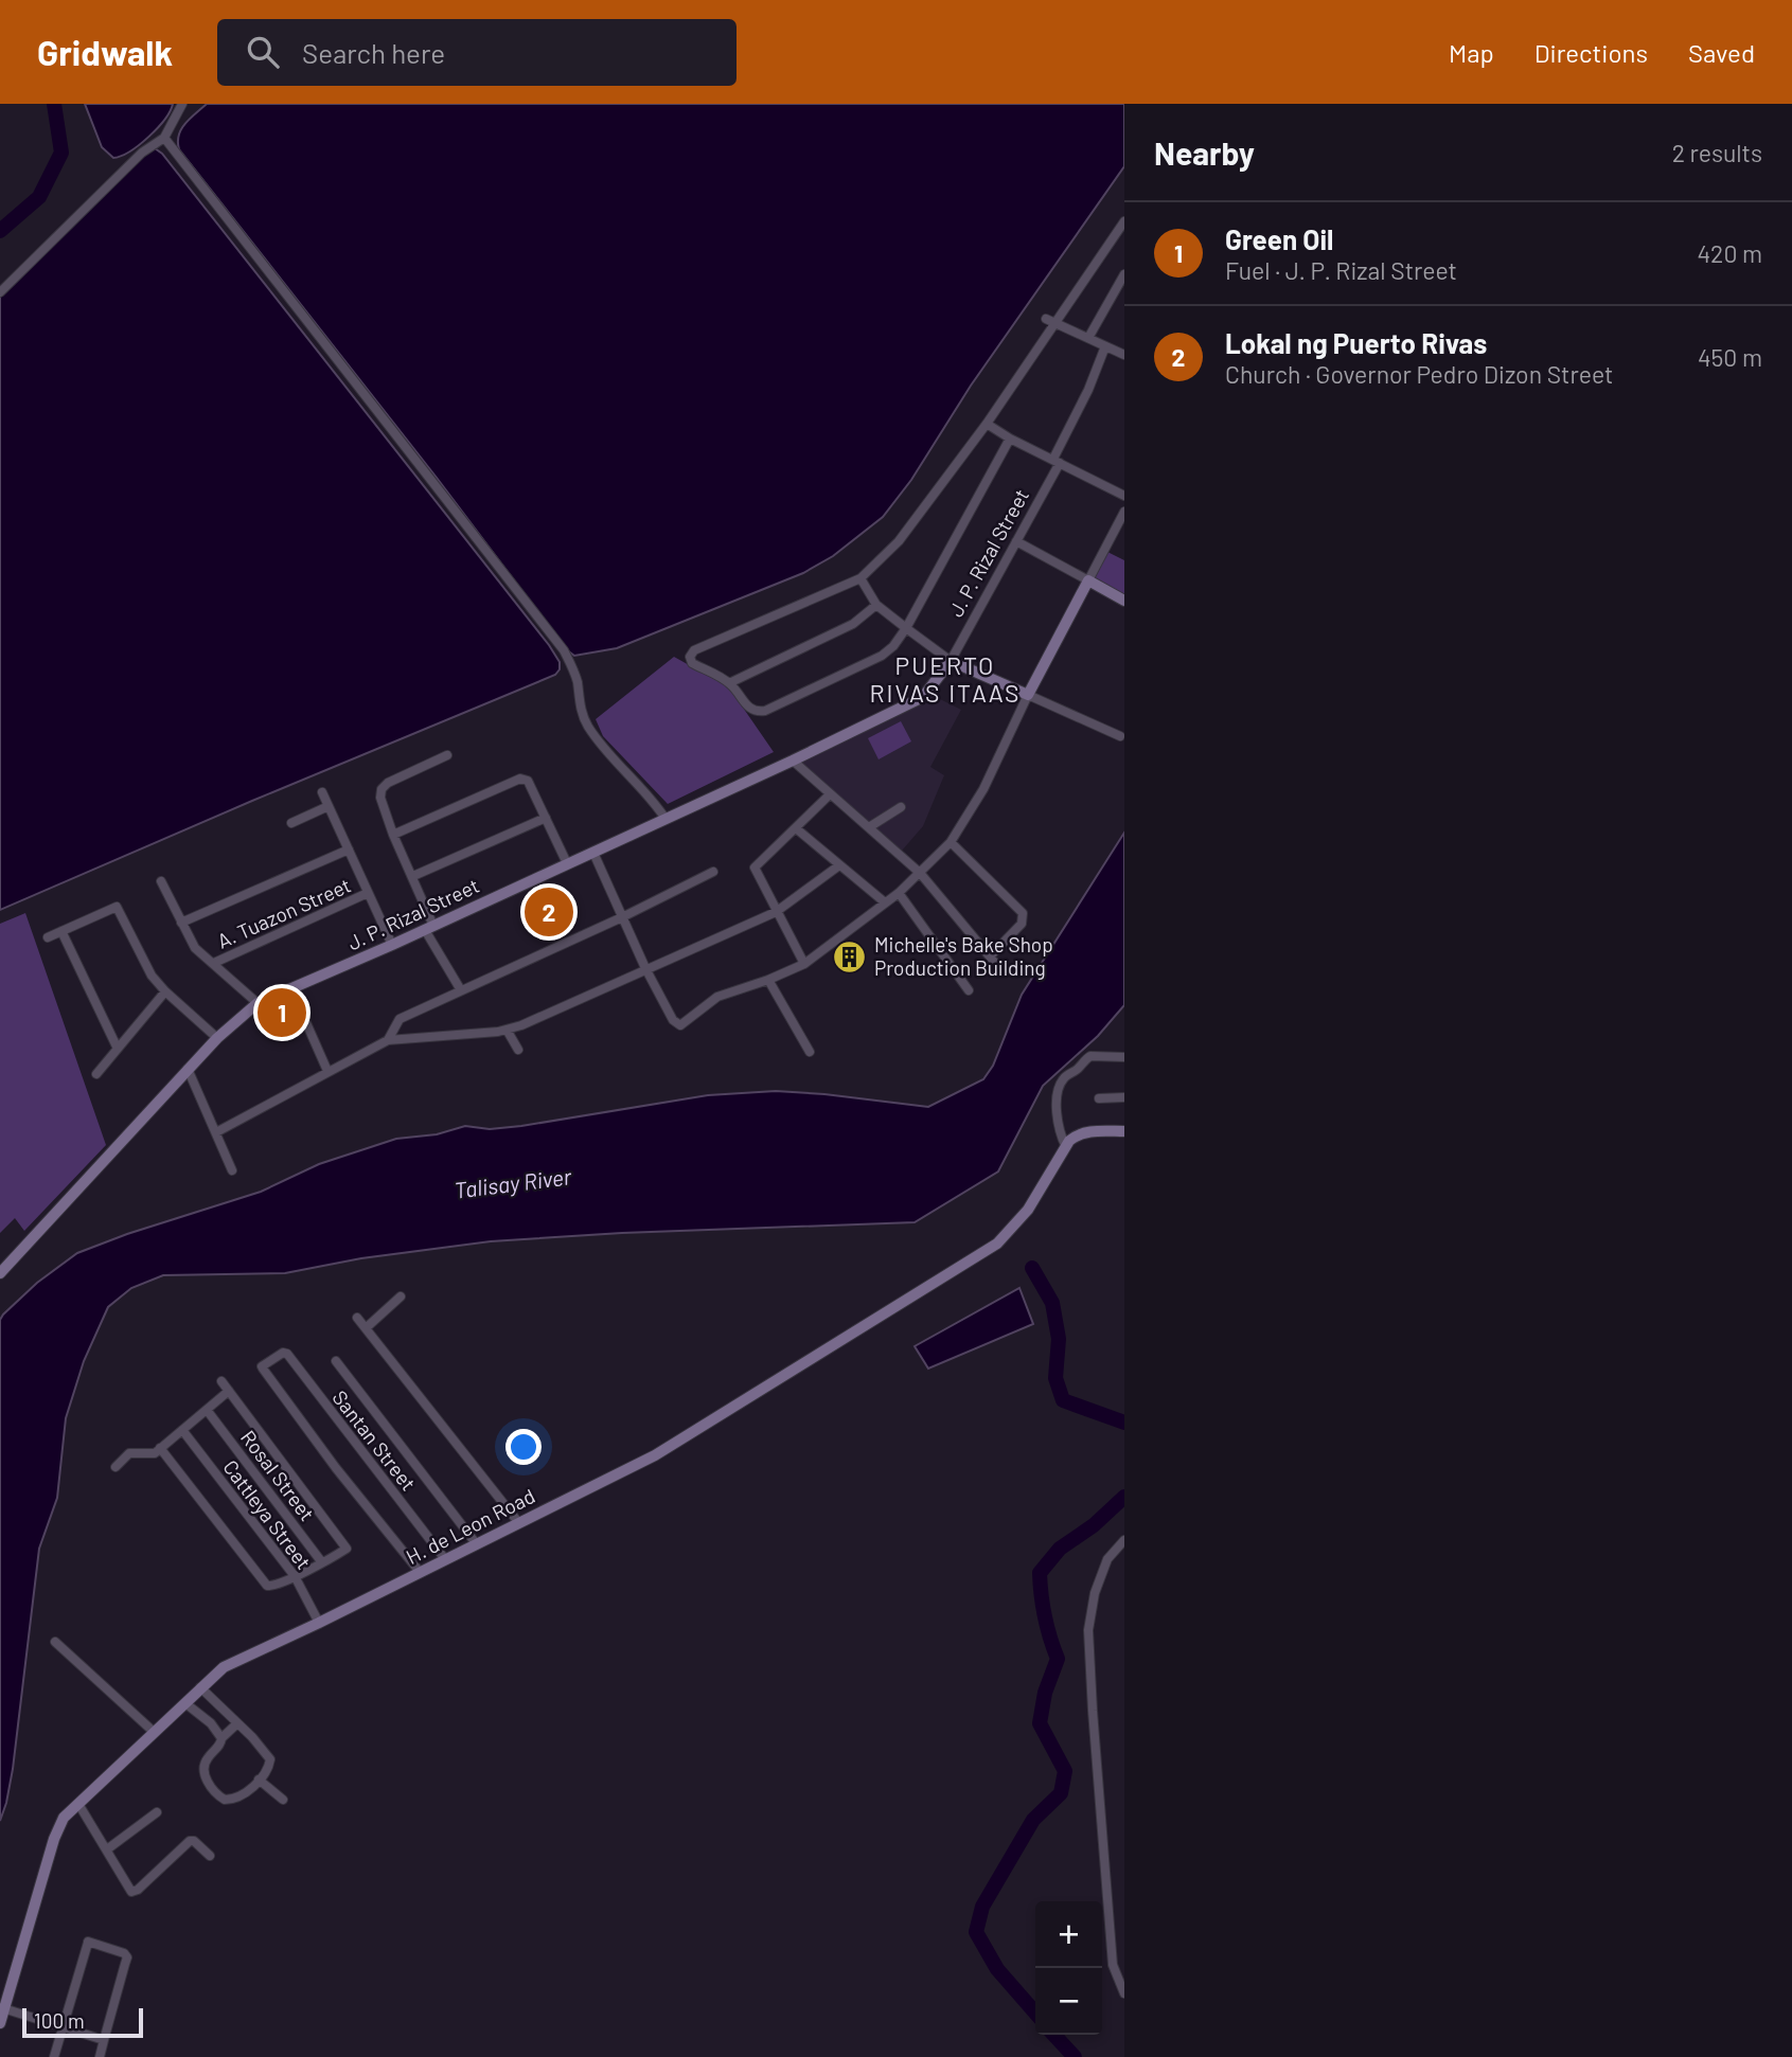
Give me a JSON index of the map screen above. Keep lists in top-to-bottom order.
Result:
{
  "streets": {
    "street": [
      "J. P. Rizal Street",
      "A. Tuazon Street",
      "Santan Street",
      "Rosal Street",
      "Cattleya Street",
      "H. de Leon Road"
    ]
  },
  "crossings": [
    ["Santan Street", "H. de Leon Road"],
    ["Cattleya Street", "H. de Leon Road"]
  ],
  "districts": ["PUERTO RIVAS ITAAS"],
  "water": ["Talisay River"],
  "places": {
    "building": ["Michelle's Bake Shop Production Building"]
  },
  "scale_bar": "100 m",
  "page": {
    "header": "Gridwalk",
    "search": "Search here",
    "nav": ["Map", "Directions", "Saved"],
    "heading": ["Nearby", "2 results"],
    "list": [
      {
        "mark": "1",
        "name": "Green Oil",
        "note": "Fuel · J. P. Rizal Street",
        "value": "420 m"
      },
      {
        "mark": "2",
        "name": "Lokal ng Puerto Rivas",
        "note": "Church · Governor Pedro Dizon Street",
        "value": "450 m"
      }
    ],
    "pins": ["2", "1"],
    "map_buttons": ["+", "−"],
    "scale": "100 m"
  }
}
